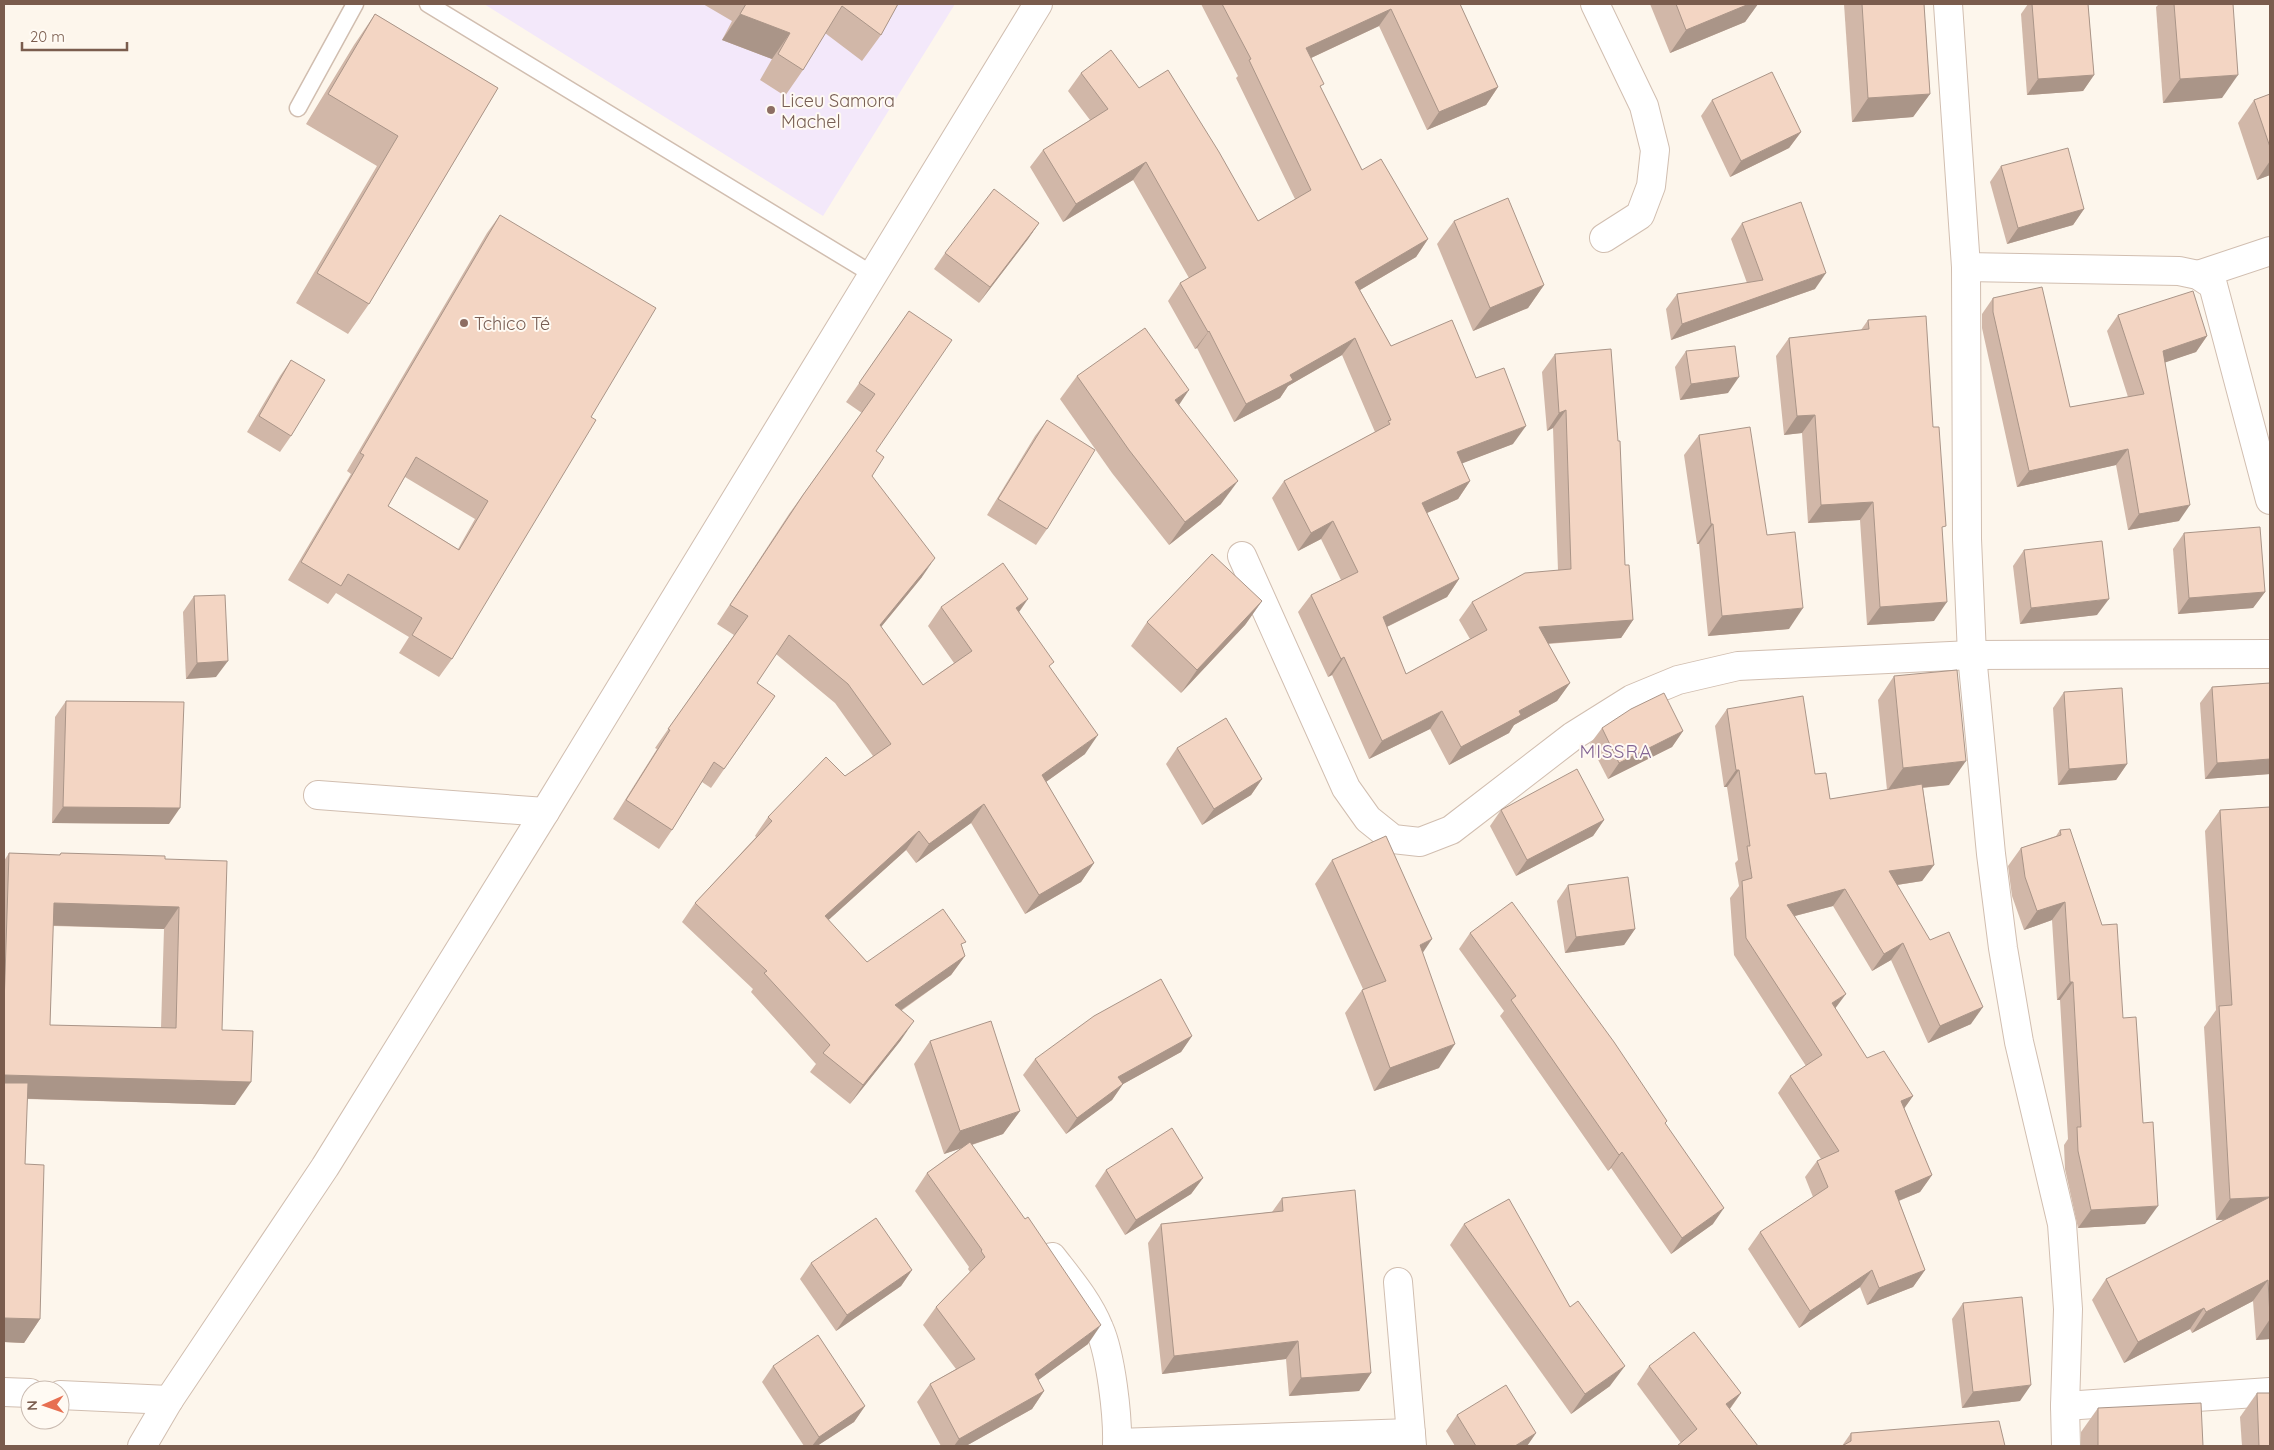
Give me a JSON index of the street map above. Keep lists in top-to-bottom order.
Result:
{
  "districts": ["MISSRA"],
  "places": ["Liceu Samora Machel", "Tchico Té"],
  "scale_bar": "20 m",
  "north": "left"
}
